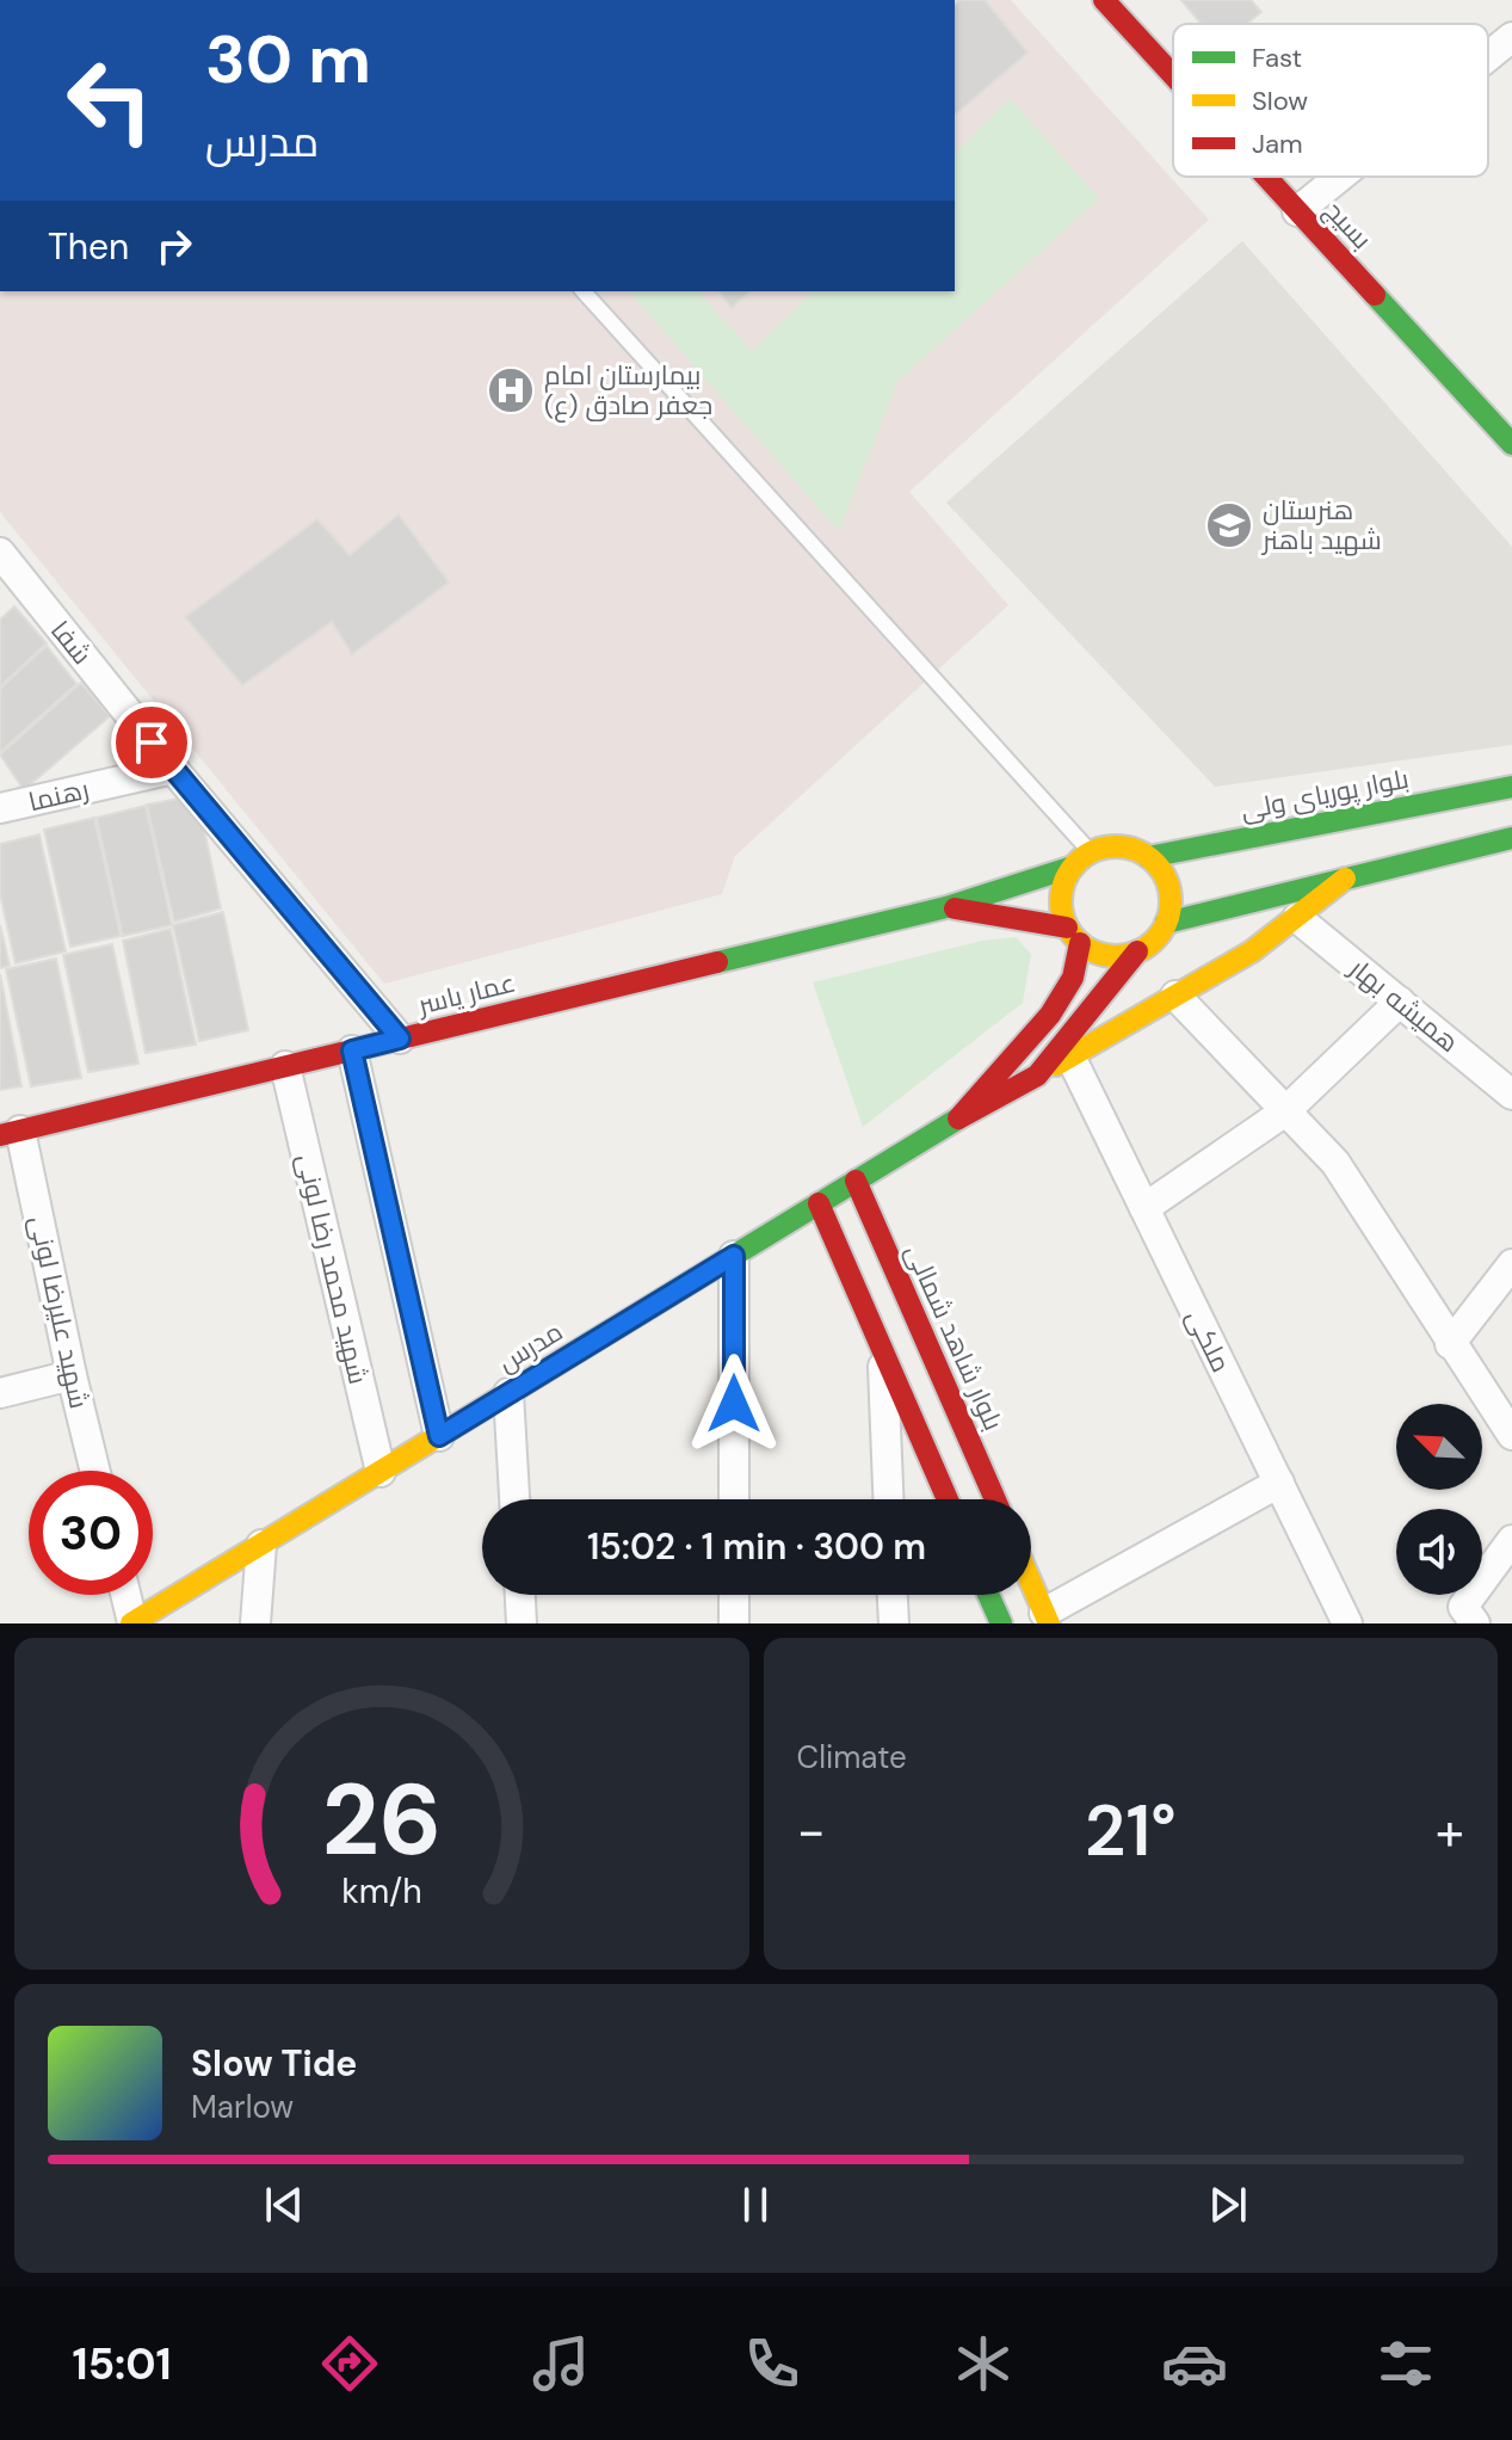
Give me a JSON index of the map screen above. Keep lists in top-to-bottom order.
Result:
{
  "streets": {
    "street": [
      "بسیج",
      "شفا",
      "بلوار پوریای ولی",
      "رهنما",
      "عمار یاسر",
      "همیشه بهار",
      "شهید محمد رضا لونی",
      "شهید علیرضا لونی",
      "بلوار شاهد شمالی",
      "ملکی",
      "مدرس"
    ]
  },
  "crossings": [
    ["شفا", "رهنما"],
    ["شفا", "عمار یاسر"],
    ["بلوار پوریای ولی", "عمار یاسر"],
    ["بلوار پوریای ولی", "مدرس"],
    ["عمار یاسر", "شهید محمد رضا لونی"],
    ["عمار یاسر", "شهید علیرضا لونی"],
    ["عمار یاسر", "مدرس"],
    ["شهید محمد رضا لونی", "مدرس"],
    ["بلوار شاهد شمالی", "مدرس"]
  ],
  "places": {
    "hospital": ["بیمارستان امام جعفر صادق (ع)"],
    "school or university": ["هنرستان شهید باهنر"]
  },
  "legend": ["Fast", "Slow", "Jam"],
  "north": "top left",
  "page": {
    "turn": ["30 m", "مدرس"],
    "then": "Then",
    "limit": "30",
    "trip": "15:02 · 1 min · 300 m",
    "tile": "Climate",
    "heat": ["−", "21°", "+"],
    "song": ["Slow Tide", "Marlow"],
    "tabs": "15:01",
    "gauge": ["26", "km/h"]
  }
}
